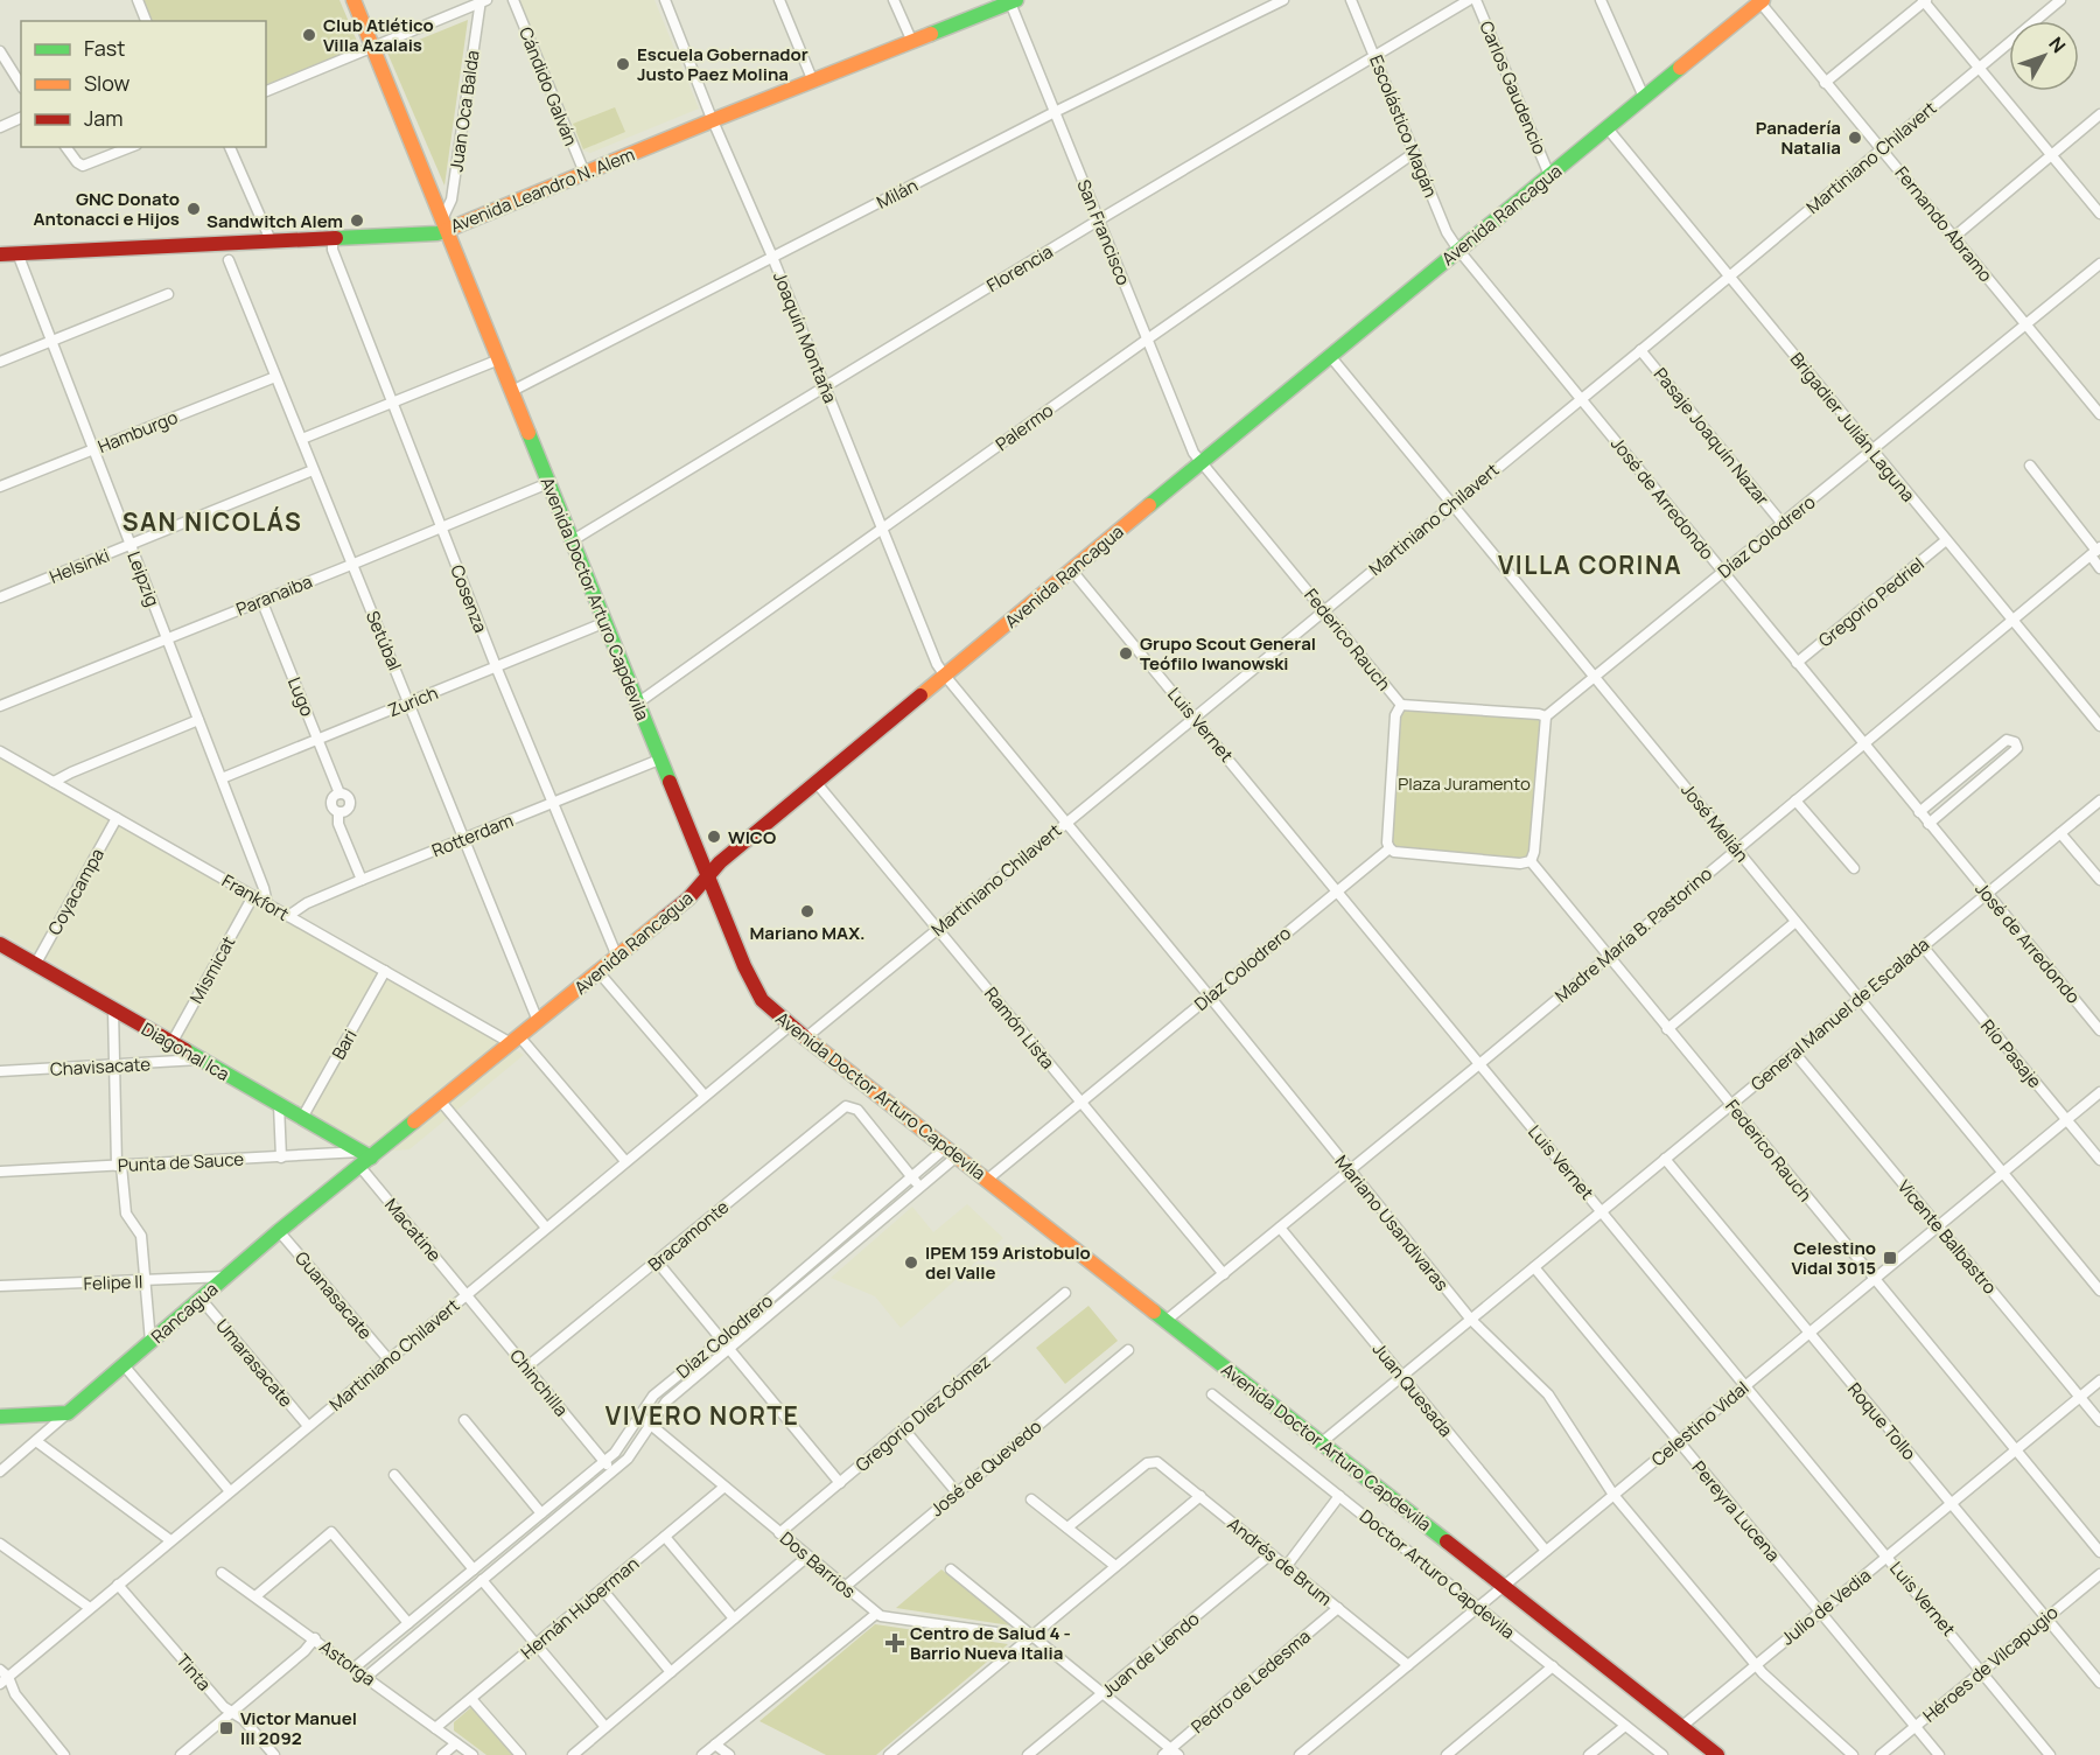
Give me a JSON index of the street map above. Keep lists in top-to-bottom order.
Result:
{
  "streets": {
    "main road": [
      "Avenida Leandro N. Alem",
      "Avenida Rancagua",
      "Avenida Doctor Arturo Capdevila",
      "Diagonal Ica",
      "Rancagua"
    ],
    "street": [
      "Cándido Galván",
      "Carlos Gaudencio",
      "Juan Oca Balda",
      "Escolástico Magán",
      "Martiniano Chilavert",
      "Milán",
      "Fernando Abramo",
      "San Francisco",
      "Florencia",
      "Joaquín Montaña",
      "Palermo",
      "Brigadier Julián Laguna",
      "Hamburgo",
      "Pasaje Joaquín Nazar",
      "José de Arredondo",
      "Díaz Colodrero",
      "Helsinki",
      "Leipzig",
      "Paranaiba",
      "Cosenza",
      "Gregorio Pedriel",
      "Federico Rauch",
      "Setúbal",
      "Lugo",
      "Zurich",
      "Luis Vernet",
      "José Melián",
      "Rotterdam",
      "Coyacampa",
      "Frankfort",
      "Madre María B. Pastorino",
      "Mismicat",
      "General Manuel de Escalada",
      "Ramón Lista",
      "Bari",
      "Río Pasaje",
      "Chavisacate",
      "Punta de Sauce",
      "Mariano Usandivaras",
      "Macatine",
      "Bracamonte",
      "Vicente Balbastro",
      "Felipe II",
      "Guanasacate",
      "Umarasacate",
      "Chinchilla",
      "Juan Quesada",
      "Gregorio Diez Gómez",
      "Roque Tollo",
      "Celestino Vidal",
      "José de Quevedo",
      "Pereyra Lucena",
      "Andrés de Brum",
      "Dos Barrios",
      "Doctor Arturo Capdevila",
      "Julio de Vedia",
      "Hernán Huberman",
      "Juan de Liendo",
      "Astorga",
      "Héroes de Vilcapugio",
      "Tinta",
      "Pedro de Ledesma"
    ]
  },
  "crossings": [
    ["Cándido Galván", "Avenida Leandro N. Alem"],
    ["Carlos Gaudencio", "Avenida Rancagua"],
    ["Juan Oca Balda", "Avenida Leandro N. Alem"],
    ["Juan Oca Balda", "Avenida Doctor Arturo Capdevila"],
    ["Escolástico Magán", "Avenida Rancagua"],
    ["Escolástico Magán", "Florencia"],
    ["Escolástico Magán", "Palermo"],
    ["Escolástico Magán", "José de Arredondo"],
    ["Martiniano Chilavert", "Fernando Abramo"],
    ["Martiniano Chilavert", "Brigadier Julián Laguna"],
    ["Martiniano Chilavert", "Pasaje Joaquín Nazar"],
    ["Martiniano Chilavert", "José de Arredondo"],
    ["Martiniano Chilavert", "Avenida Doctor Arturo Capdevila"],
    ["Martiniano Chilavert", "Federico Rauch"],
    ["Martiniano Chilavert", "Luis Vernet"],
    ["Martiniano Chilavert", "José Melián"],
    ["Martiniano Chilavert", "Ramón Lista"],
    ["Martiniano Chilavert", "Mariano Usandivaras"],
    ["Martiniano Chilavert", "Macatine"],
    ["Martiniano Chilavert", "Guanasacate"],
    ["Martiniano Chilavert", "Umarasacate"],
    ["Martiniano Chilavert", "Chinchilla"],
    ["Martiniano Chilavert", "Tinta"],
    ["Avenida Leandro N. Alem", "San Francisco"],
    ["Avenida Leandro N. Alem", "Joaquín Montaña"],
    ["Avenida Leandro N. Alem", "Leipzig"],
    ["Avenida Leandro N. Alem", "Cosenza"],
    ["Avenida Leandro N. Alem", "Avenida Doctor Arturo Capdevila"],
    ["Milán", "San Francisco"],
    ["Milán", "Joaquín Montaña"],
    ["Milán", "Avenida Doctor Arturo Capdevila"],
    ["Avenida Rancagua", "Fernando Abramo"],
    ["Avenida Rancagua", "San Francisco"],
    ["Avenida Rancagua", "Joaquín Montaña"],
    ["Avenida Rancagua", "Brigadier Julián Laguna"],
    ["Avenida Rancagua", "José de Arredondo"],
    ["Avenida Rancagua", "Cosenza"],
    ["Avenida Rancagua", "Avenida Doctor Arturo Capdevila"],
    ["Avenida Rancagua", "Federico Rauch"],
    ["Avenida Rancagua", "Setúbal"],
    ["Avenida Rancagua", "Luis Vernet"],
    ["Avenida Rancagua", "José Melián"],
    ["Avenida Rancagua", "Frankfort"],
    ["Avenida Rancagua", "Ramón Lista"],
    ["Avenida Rancagua", "Diagonal Ica"],
    ["Avenida Rancagua", "Punta de Sauce"],
    ["Avenida Rancagua", "Mariano Usandivaras"],
    ["Avenida Rancagua", "Macatine"],
    ["Avenida Rancagua", "Rancagua"],
    ["Fernando Abramo", "Díaz Colodrero"],
    ["San Francisco", "Florencia"],
    ["San Francisco", "Palermo"],
    ["San Francisco", "Federico Rauch"],
    ["Florencia", "Joaquín Montaña"],
    ["Florencia", "Avenida Doctor Arturo Capdevila"],
    ["Joaquín Montaña", "Palermo"],
    ["Joaquín Montaña", "Mariano Usandivaras"],
    ["Palermo", "Avenida Doctor Arturo Capdevila"],
    ["Brigadier Julián Laguna", "Díaz Colodrero"],
    ["Brigadier Julián Laguna", "Gregorio Pedriel"],
    ["Brigadier Julián Laguna", "Madre María B. Pastorino"],
    ["Hamburgo", "Leipzig"],
    ["Hamburgo", "Setúbal"],
    ["Pasaje Joaquín Nazar", "Díaz Colodrero"],
    ["José de Arredondo", "Díaz Colodrero"],
    ["José de Arredondo", "Gregorio Pedriel"],
    ["José de Arredondo", "Madre María B. Pastorino"],
    ["José de Arredondo", "General Manuel de Escalada"],
    ["Díaz Colodrero", "Avenida Doctor Arturo Capdevila"],
    ["Díaz Colodrero", "Federico Rauch"],
    ["Díaz Colodrero", "Luis Vernet"],
    ["Díaz Colodrero", "José Melián"],
    ["Díaz Colodrero", "Ramón Lista"],
    ["Díaz Colodrero", "Mariano Usandivaras"],
    ["Díaz Colodrero", "Bracamonte"],
    ["Díaz Colodrero", "Chinchilla"],
    ["Díaz Colodrero", "Dos Barrios"],
    ["Díaz Colodrero", "Astorga"],
    ["Helsinki", "Leipzig"],
    ["Helsinki", "Setúbal"],
    ["Leipzig", "Paranaiba"],
    ["Leipzig", "Zurich"],
    ["Leipzig", "Frankfort"],
    ["Paranaiba", "Cosenza"],
    ["Paranaiba", "Avenida Doctor Arturo Capdevila"],
    ["Paranaiba", "Setúbal"],
    ["Paranaiba", "Lugo"],
    ["Cosenza", "Zurich"],
    ["Cosenza", "Rotterdam"],
    ["Avenida Doctor Arturo Capdevila", "Zurich"],
    ["Avenida Doctor Arturo Capdevila", "Rotterdam"],
    ["Avenida Doctor Arturo Capdevila", "Madre María B. Pastorino"],
    ["Avenida Doctor Arturo Capdevila", "General Manuel de Escalada"],
    ["Avenida Doctor Arturo Capdevila", "Celestino Vidal"],
    ["Avenida Doctor Arturo Capdevila", "Julio de Vedia"],
    ["Federico Rauch", "Madre María B. Pastorino"],
    ["Federico Rauch", "General Manuel de Escalada"],
    ["Federico Rauch", "Celestino Vidal"],
    ["Federico Rauch", "Julio de Vedia"],
    ["Setúbal", "Zurich"],
    ["Setúbal", "Rotterdam"],
    ["Lugo", "Zurich"],
    ["Lugo", "Rotterdam"],
    ["Luis Vernet", "Madre María B. Pastorino"],
    ["Luis Vernet", "General Manuel de Escalada"],
    ["Luis Vernet", "Celestino Vidal"],
    ["Luis Vernet", "Julio de Vedia"],
    ["Luis Vernet", "Héroes de Vilcapugio"],
    ["José Melián", "Madre María B. Pastorino"],
    ["José Melián", "General Manuel de Escalada"],
    ["José Melián", "Celestino Vidal"],
    ["Rotterdam", "Frankfort"],
    ["Coyacampa", "Frankfort"],
    ["Coyacampa", "Diagonal Ica"],
    ["Frankfort", "Mismicat"],
    ["Frankfort", "Bari"],
    ["Madre María B. Pastorino", "Ramón Lista"],
    ["Madre María B. Pastorino", "Mariano Usandivaras"],
    ["Madre María B. Pastorino", "Juan Quesada"],
    ["Mismicat", "Diagonal Ica"],
    ["General Manuel de Escalada", "Río Pasaje"],
    ["General Manuel de Escalada", "Mariano Usandivaras"],
    ["General Manuel de Escalada", "Vicente Balbastro"],
    ["General Manuel de Escalada", "Juan Quesada"],
    ["General Manuel de Escalada", "Roque Tollo"],
    ["General Manuel de Escalada", "Pereyra Lucena"],
    ["Bari", "Diagonal Ica"],
    ["Diagonal Ica", "Chavisacate"],
    ["Diagonal Ica", "Punta de Sauce"],
    ["Diagonal Ica", "Macatine"],
    ["Diagonal Ica", "Rancagua"],
    ["Río Pasaje", "Celestino Vidal"],
    ["Punta de Sauce", "Macatine"],
    ["Punta de Sauce", "Rancagua"],
    ["Mariano Usandivaras", "Celestino Vidal"],
    ["Mariano Usandivaras", "Julio de Vedia"],
    ["Macatine", "Rancagua"],
    ["Macatine", "Chinchilla"],
    ["Bracamonte", "Chinchilla"],
    ["Vicente Balbastro", "Celestino Vidal"],
    ["Vicente Balbastro", "Julio de Vedia"],
    ["Felipe II", "Rancagua"],
    ["Guanasacate", "Rancagua"],
    ["Rancagua", "Umarasacate"],
    ["Juan Quesada", "Celestino Vidal"],
    ["Gregorio Diez Gómez", "Dos Barrios"],
    ["Roque Tollo", "Celestino Vidal"],
    ["Roque Tollo", "Julio de Vedia"],
    ["Roque Tollo", "Héroes de Vilcapugio"],
    ["Celestino Vidal", "Pereyra Lucena"],
    ["Celestino Vidal", "Andrés de Brum"],
    ["Celestino Vidal", "Doctor Arturo Capdevila"],
    ["José de Quevedo", "Dos Barrios"],
    ["Pereyra Lucena", "Julio de Vedia"],
    ["Pereyra Lucena", "Héroes de Vilcapugio"],
    ["Andrés de Brum", "Juan de Liendo"],
    ["Andrés de Brum", "Pedro de Ledesma"],
    ["Dos Barrios", "Hernán Huberman"],
    ["Hernán Huberman", "Astorga"]
  ],
  "districts": ["SAN NICOLÁS", "VILLA CORINA", "VIVERO NORTE"],
  "parks": ["Plaza Juramento"],
  "places": {
    "other": [
      "Club Atlético Villa Azalais",
      "Escuela Gobernador Justo Paez Molina",
      "Panadería Natalia",
      "GNC Donato Antonacci e Hijos",
      "Sandwitch Alem",
      "Grupo Scout General Teófilo Iwanowski",
      "WICO",
      "Mariano MAX.",
      "IPEM 159 Aristobulo del Valle"
    ],
    "transit": ["Celestino Vidal 3015", "Victor Manuel III 2092"],
    "health": ["Centro de Salud 4 - Barrio Nueva Italia"]
  },
  "legend": ["Fast", "Slow", "Jam"],
  "north": "top right"
}
